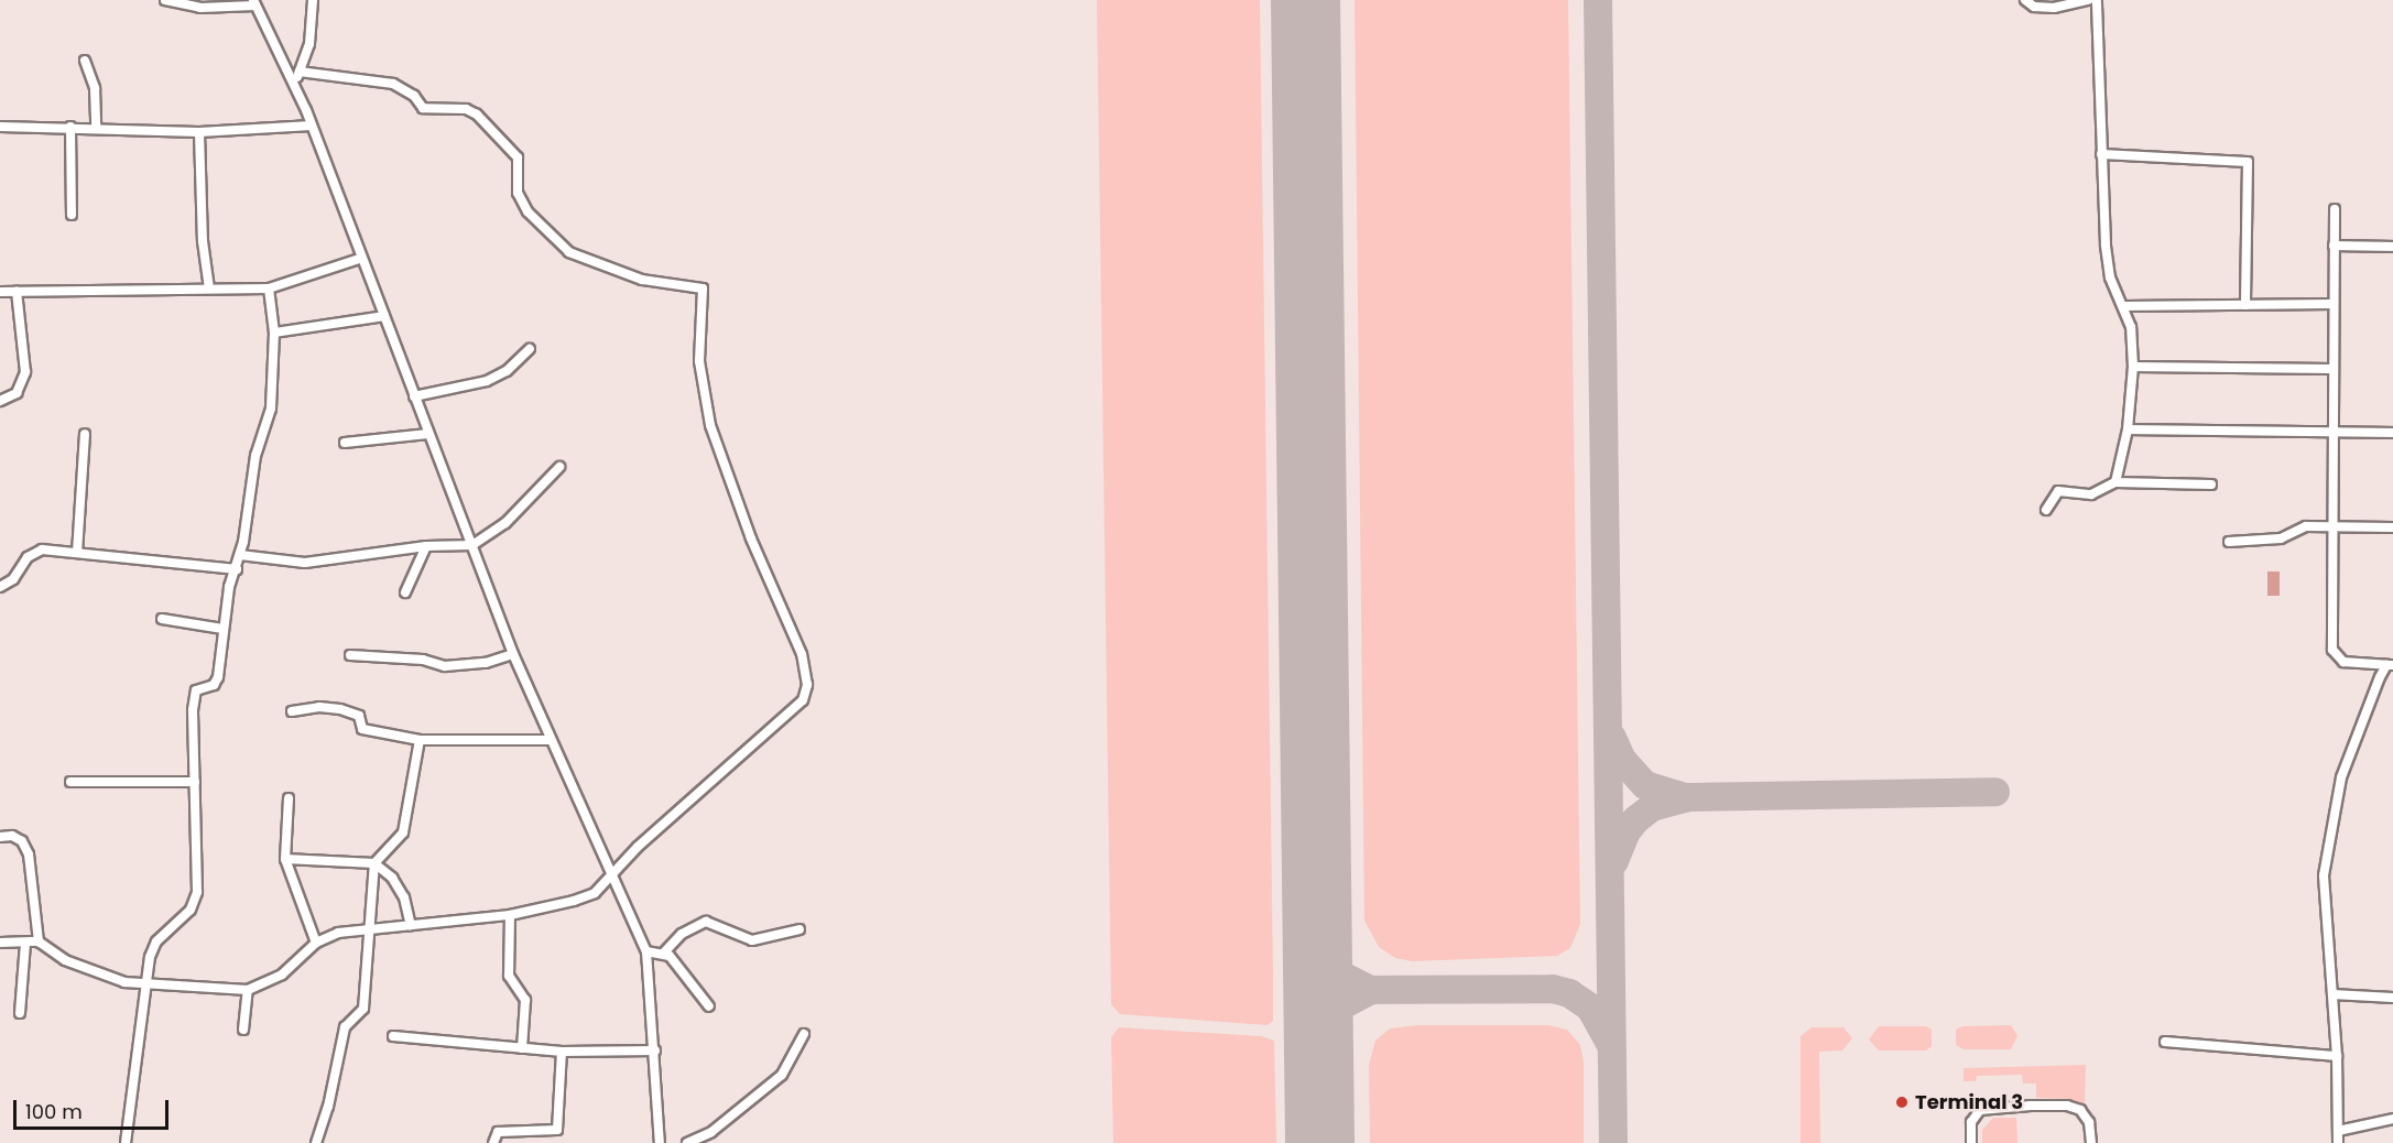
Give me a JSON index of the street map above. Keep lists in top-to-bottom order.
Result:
{
  "places": ["Terminal 3"],
  "scale_bar": "100 m"
}
